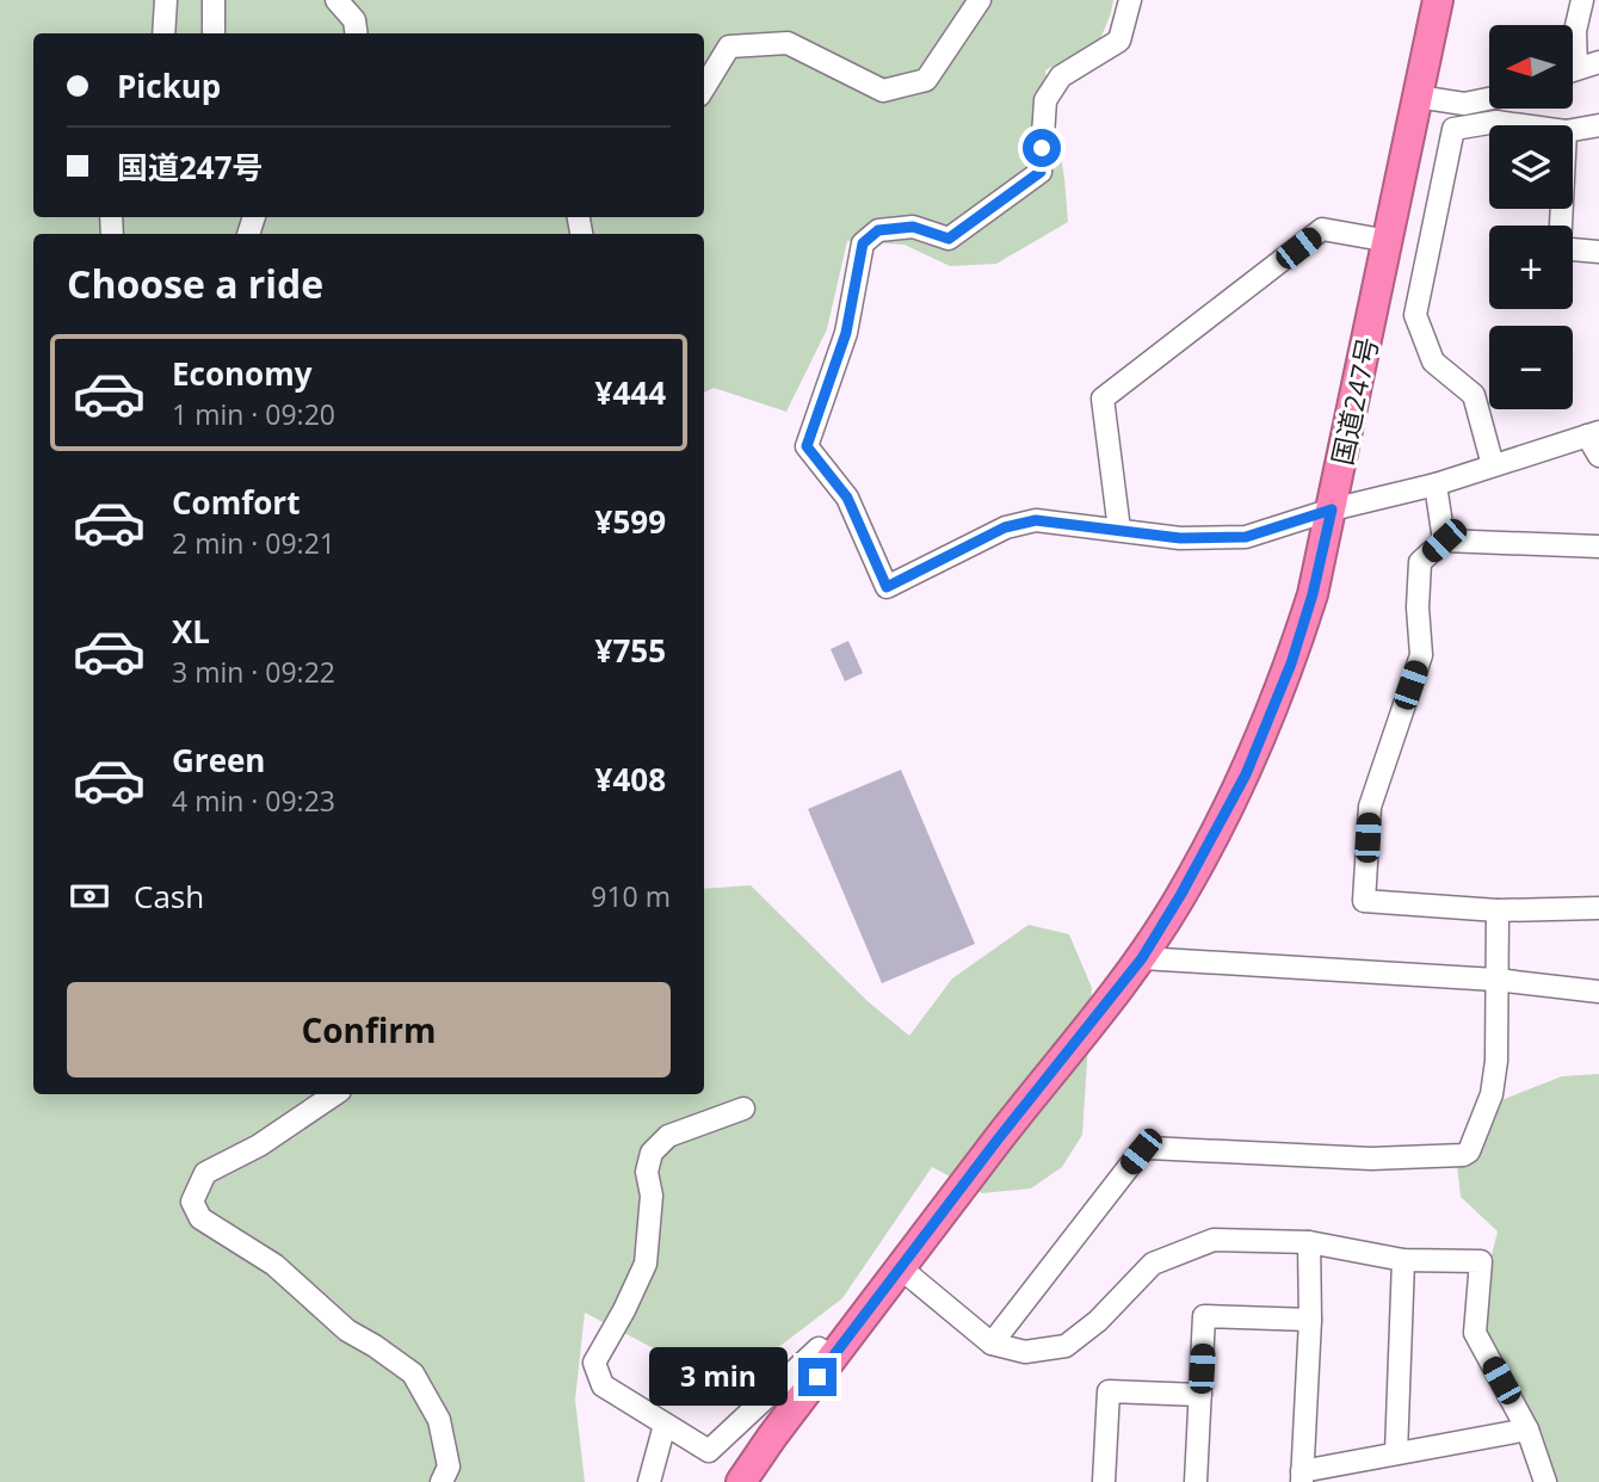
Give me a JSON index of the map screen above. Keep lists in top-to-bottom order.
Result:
{
  "streets": {
    "highway": ["国道247号"]
  },
  "north": "left",
  "page": {
    "map_buttons": ["+", "−"],
    "banner": ["Pickup", "国道247号"],
    "heading": "Choose a ride",
    "list": [
      {
        "name": "Economy",
        "note": "1 min · 09:20",
        "value": "¥444"
      },
      {
        "name": "Comfort",
        "note": "2 min · 09:21",
        "value": "¥599"
      },
      {
        "name": "XL",
        "note": "3 min · 09:22",
        "value": "¥755"
      },
      {
        "name": "Green",
        "note": "4 min · 09:23",
        "value": "¥408"
      }
    ],
    "pay": ["Cash", "910 m"],
    "buttons": "Confirm",
    "bubble": "3 min"
  }
}
